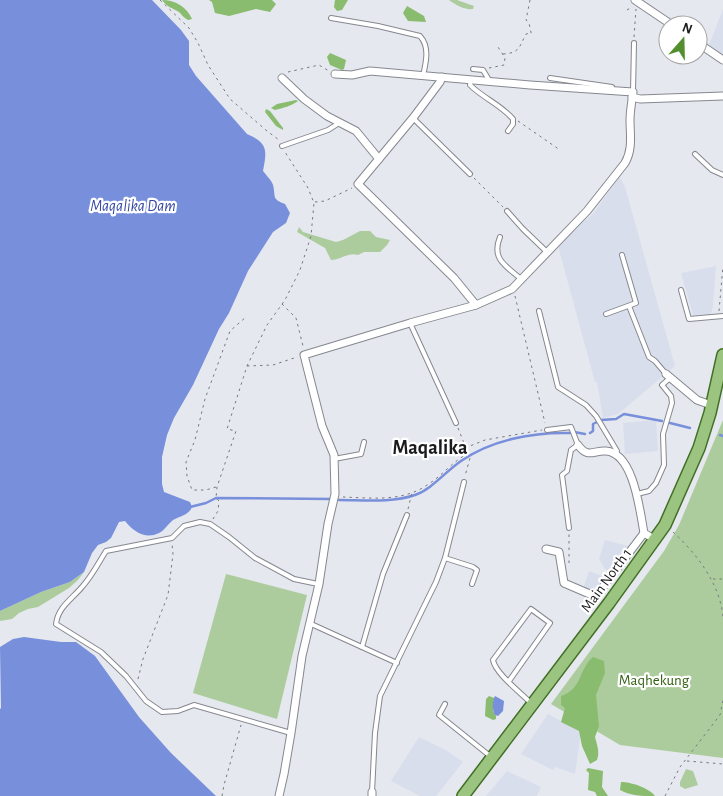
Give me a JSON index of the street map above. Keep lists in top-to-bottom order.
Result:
{
  "streets": {
    "main road": ["Main North 1"]
  },
  "districts": ["Maqalika"],
  "water": ["Maqalika Dam"],
  "parks": ["Maqhekung"],
  "north": "top"
}
